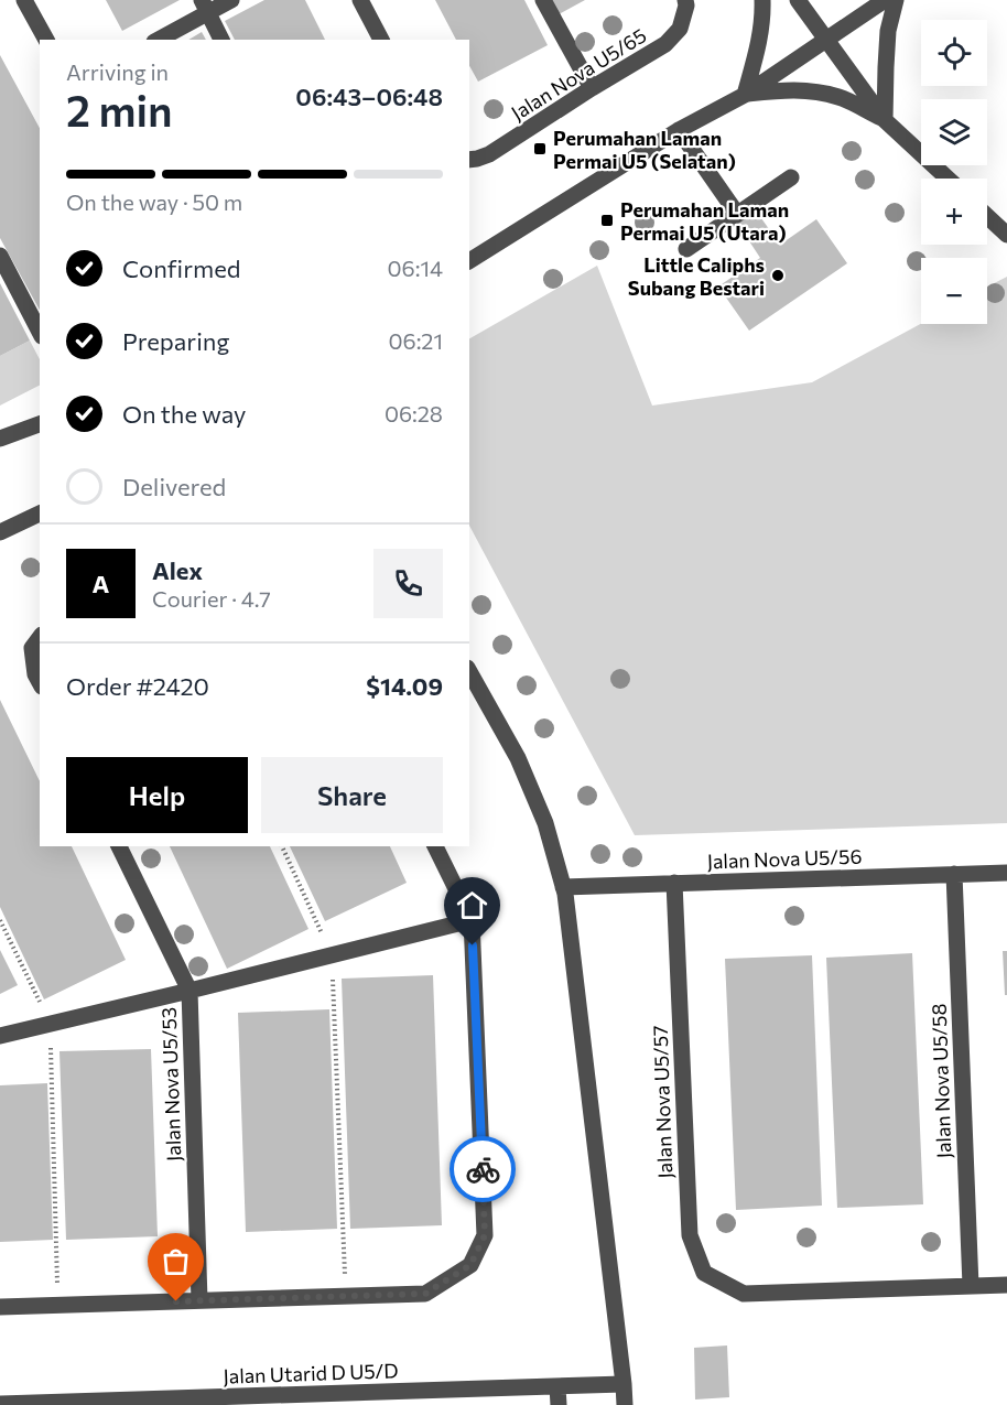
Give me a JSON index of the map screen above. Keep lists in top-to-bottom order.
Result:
{
  "streets": {
    "street": [
      "Jalan Nova U5/65",
      "Jalan Nova U5/56",
      "Jalan Nova U5/58",
      "Jalan Nova U5/53",
      "Jalan Nova U5/57",
      "Jalan Utarid D U5/D"
    ]
  },
  "crossings": [
    ["Jalan Nova U5/56", "Jalan Nova U5/58"],
    ["Jalan Nova U5/56", "Jalan Nova U5/57"],
    ["Jalan Nova U5/58", "Jalan Nova U5/57"]
  ],
  "places": {
    "transit": ["Perumahan Laman Permai U5 (Selatan)", "Perumahan Laman Permai U5 (Utara)"],
    "other": ["Little Caliphs Subang Bestari"]
  },
  "page": {
    "map_buttons": ["+", "−"],
    "heading": ["2 min", "Arriving in", "06:43–06:48"],
    "panel": [
      "Alex",
      "Courier · 4.7",
      "Order #2420",
      "$14.09"
    ],
    "bar": "On the way · 50 m",
    "list": [
      ["Confirmed", "06:14"],
      ["Preparing", "06:21"],
      ["On the way", "06:28"],
      "Delivered"
    ],
    "round": "A",
    "buttons": ["Help", "Share"]
  }
}
